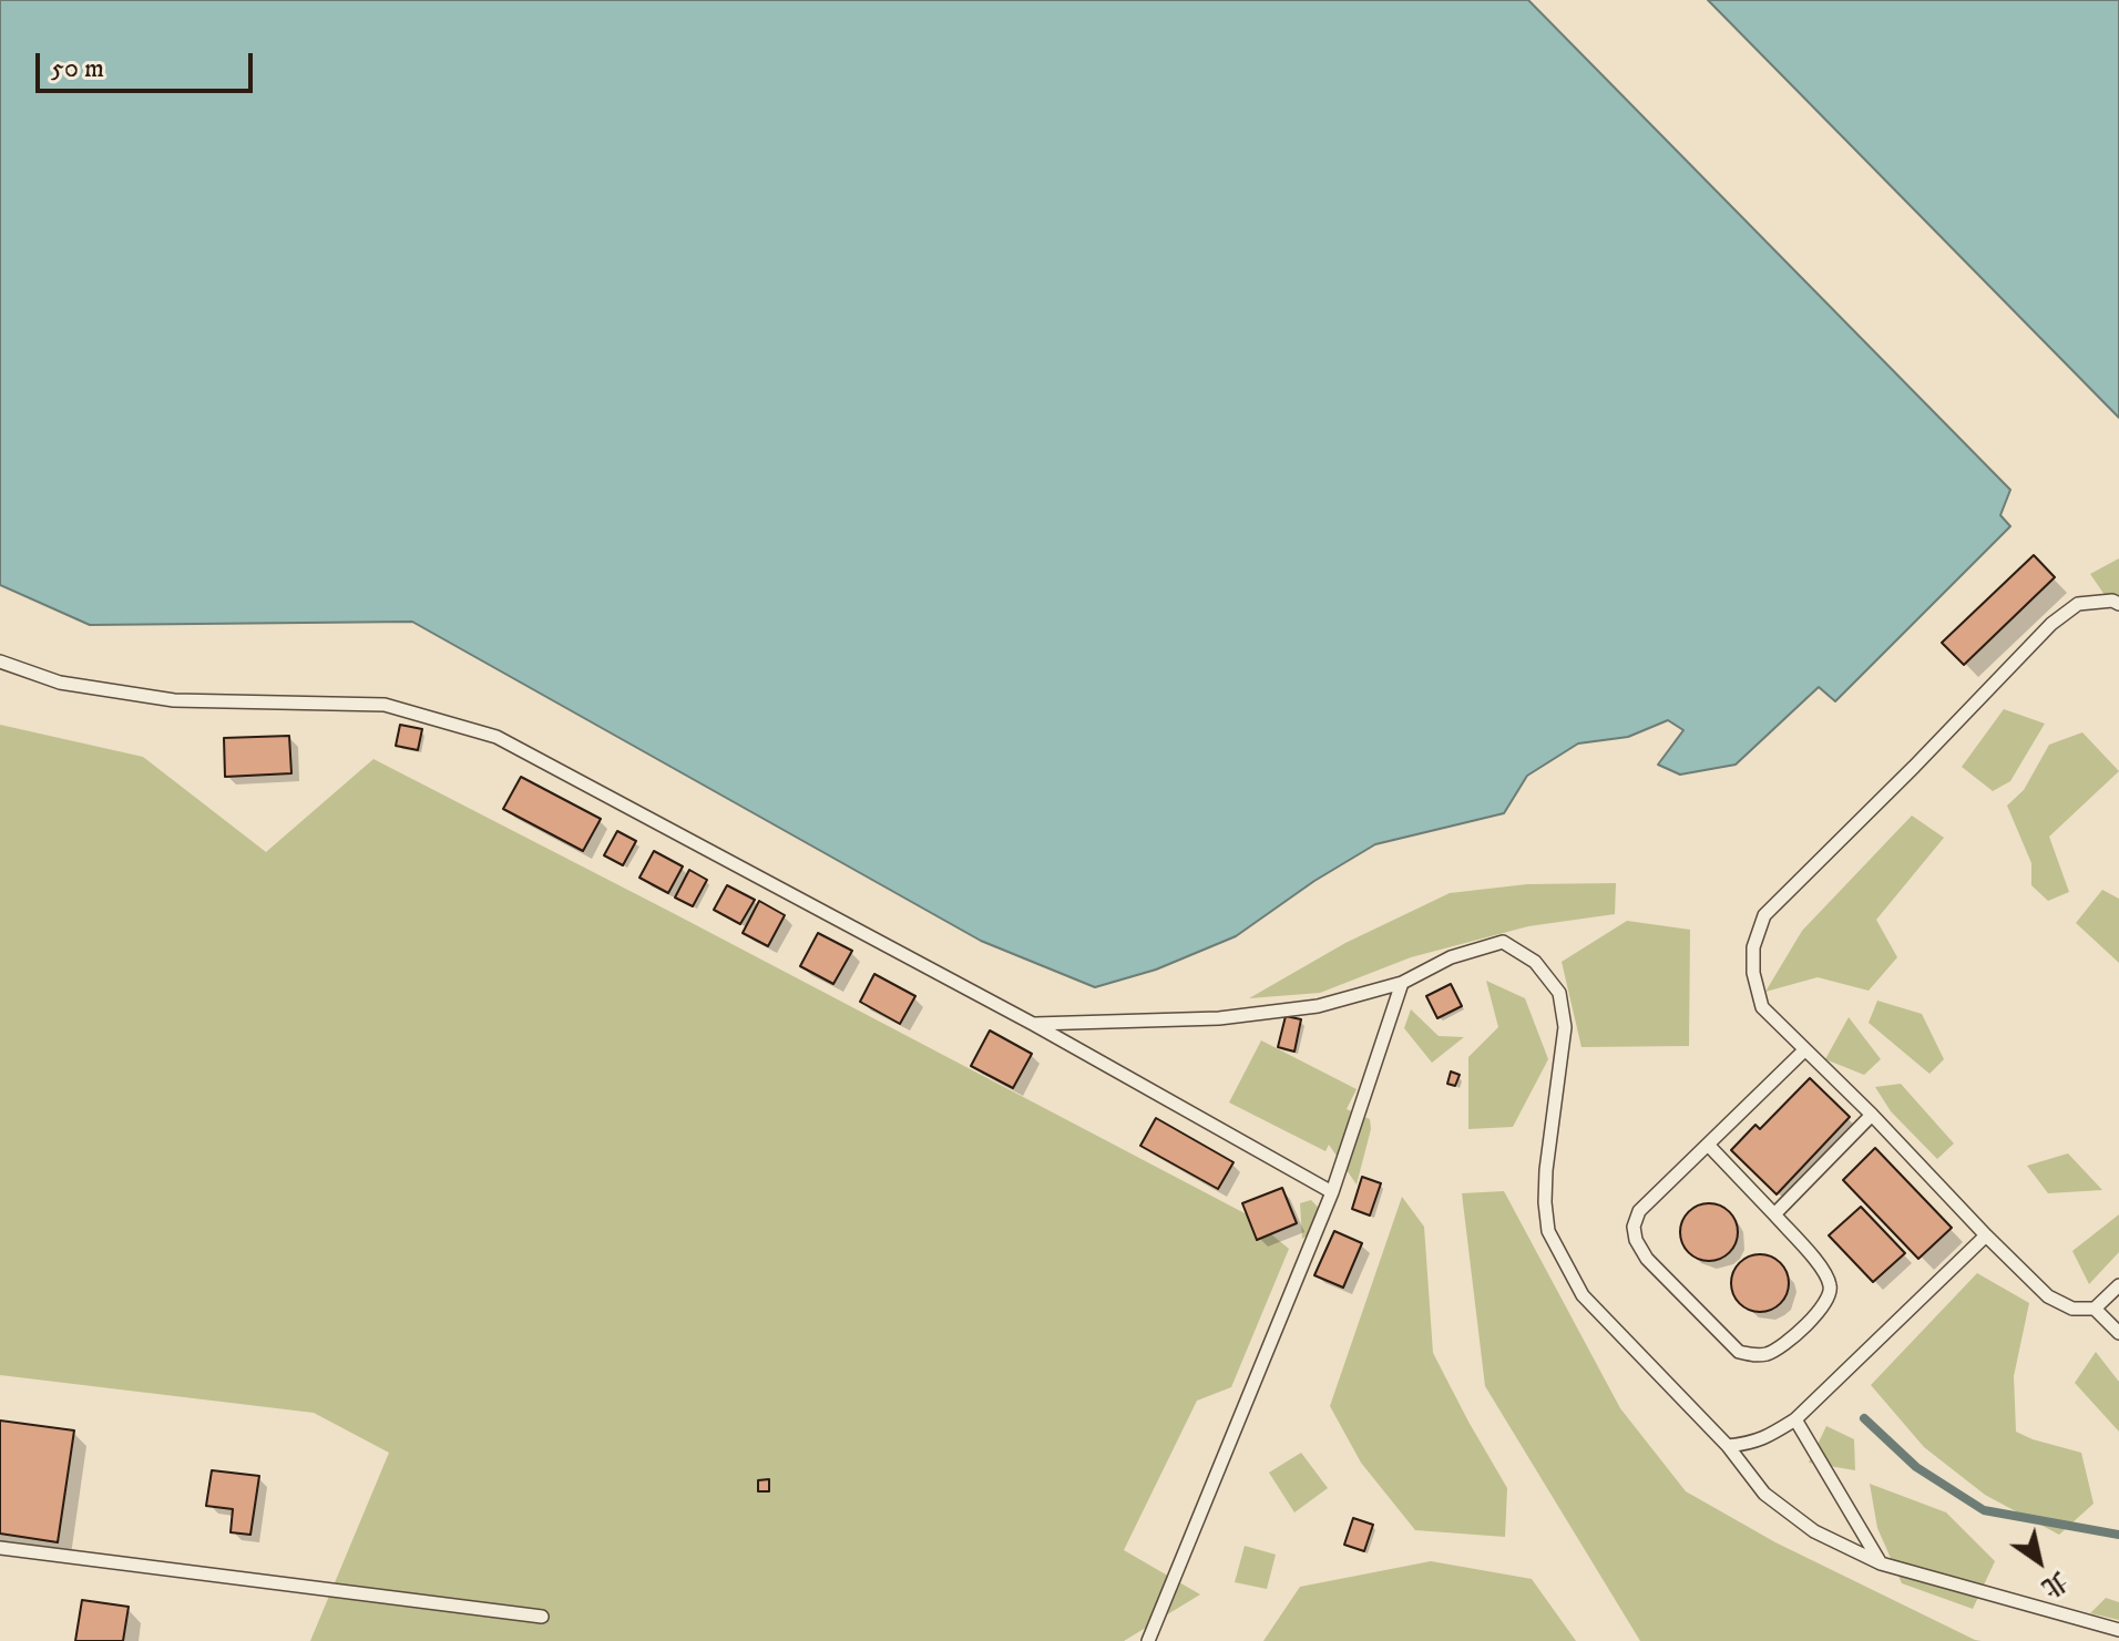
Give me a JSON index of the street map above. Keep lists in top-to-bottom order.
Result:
{
  "scale_bar": "50 m",
  "north": "bottom right"
}
